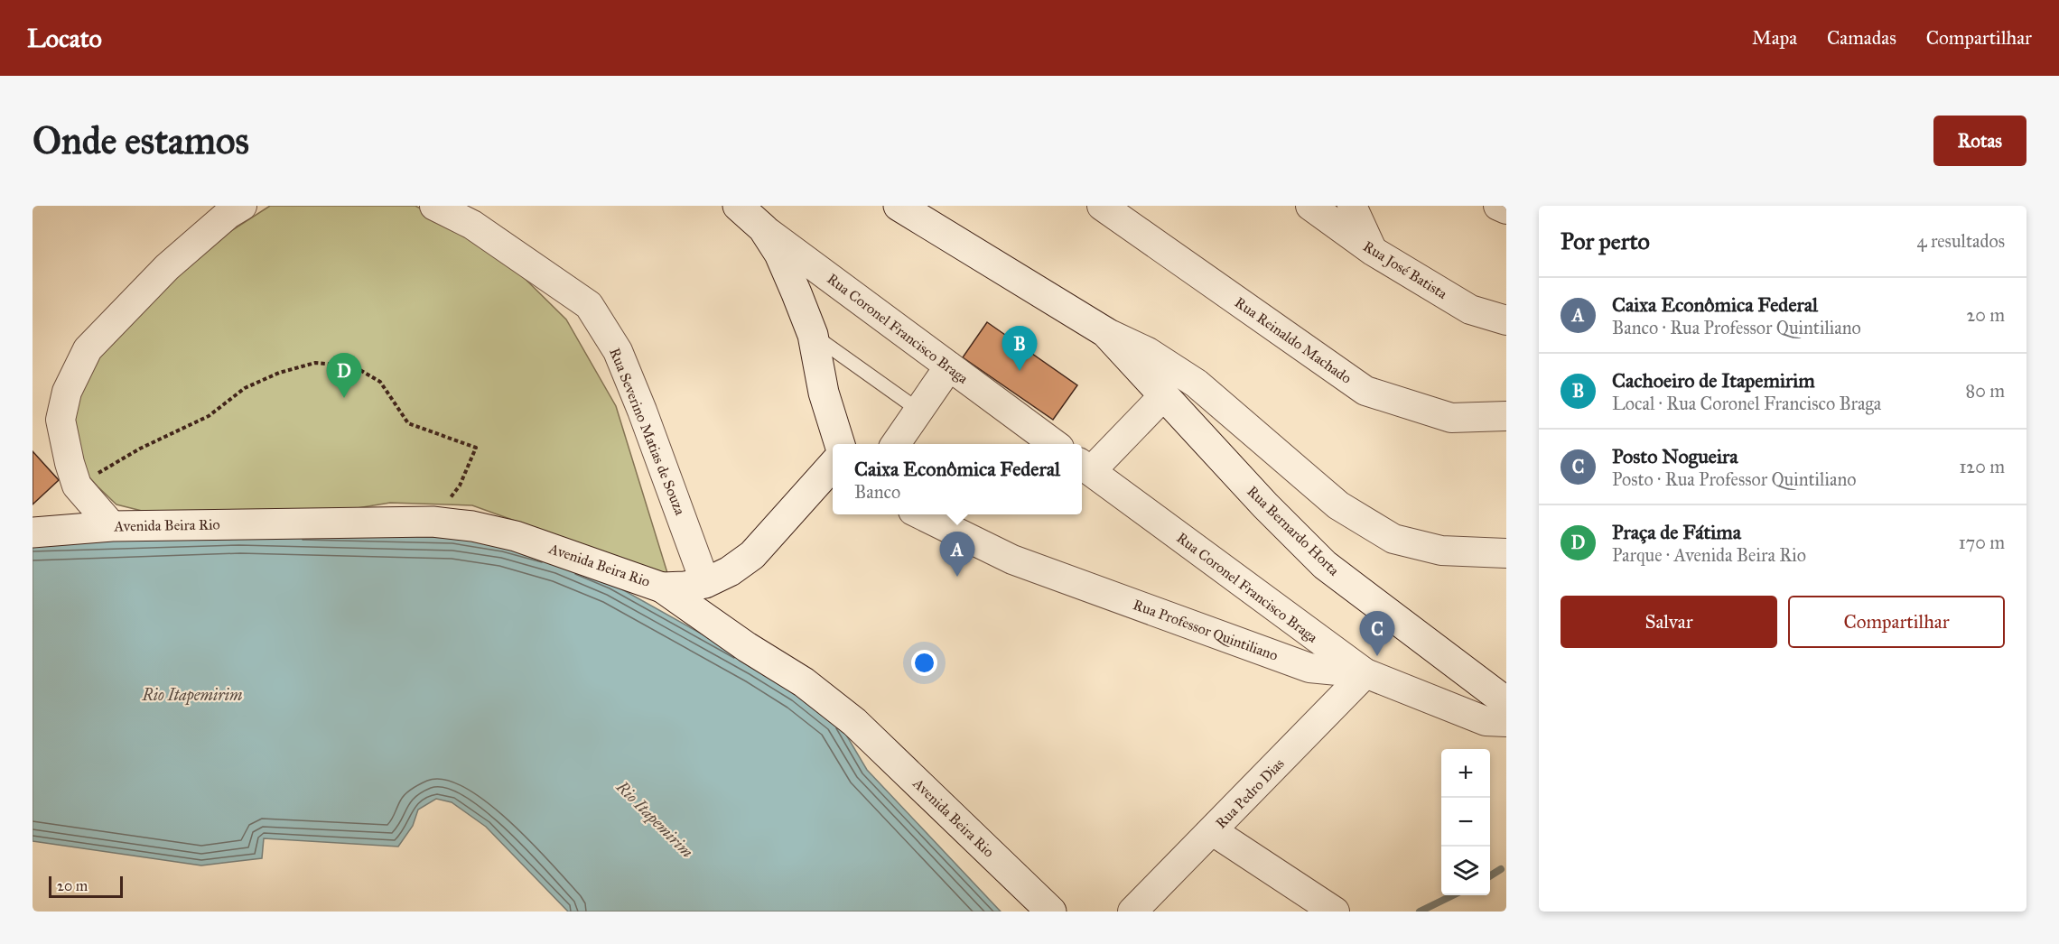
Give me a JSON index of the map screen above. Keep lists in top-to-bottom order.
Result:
{
  "streets": {
    "main road": ["Rua Coronel Francisco Braga", "Avenida Beira Rio", "Rua Bernardo Horta"],
    "street": [
      "Rua José Batista",
      "Rua Reinaldo Machado",
      "Rua Severino Matias de Souza",
      "Rua Professor Quintiliano",
      "Rua Pedro Dias"
    ]
  },
  "crossings": [
    ["Rua Coronel Francisco Braga", "Rua Professor Quintiliano"],
    ["Rua Coronel Francisco Braga", "Rua Pedro Dias"],
    ["Rua Professor Quintiliano", "Rua Pedro Dias"]
  ],
  "water": ["Rio Itapemirim"],
  "scale_bar": "20 m",
  "page": {
    "header": "Locato",
    "nav": ["Mapa", "Camadas", "Compartilhar"],
    "buttons": [
      "Rotas",
      ["Salvar", "Compartilhar"]
    ],
    "title": "Onde estamos",
    "heading": ["Por perto", "4 resultados"],
    "list": [
      {
        "mark": "A",
        "name": "Caixa Econômica Federal",
        "note": "Banco · Rua Professor Quintiliano",
        "value": "20 m"
      },
      {
        "mark": "B",
        "name": "Cachoeiro de Itapemirim",
        "note": "Local · Rua Coronel Francisco Braga",
        "value": "80 m"
      },
      {
        "mark": "C",
        "name": "Posto Nogueira",
        "note": "Posto · Rua Professor Quintiliano",
        "value": "120 m"
      },
      {
        "mark": "D",
        "name": "Praça de Fátima",
        "note": "Parque · Avenida Beira Rio",
        "value": "170 m"
      }
    ],
    "pins": [
      "B",
      "D",
      "A",
      "C"
    ],
    "popup": ["Caixa Econômica Federal", "Banco"],
    "map_buttons": ["+", "−"],
    "scale": "20 m"
  }
}
